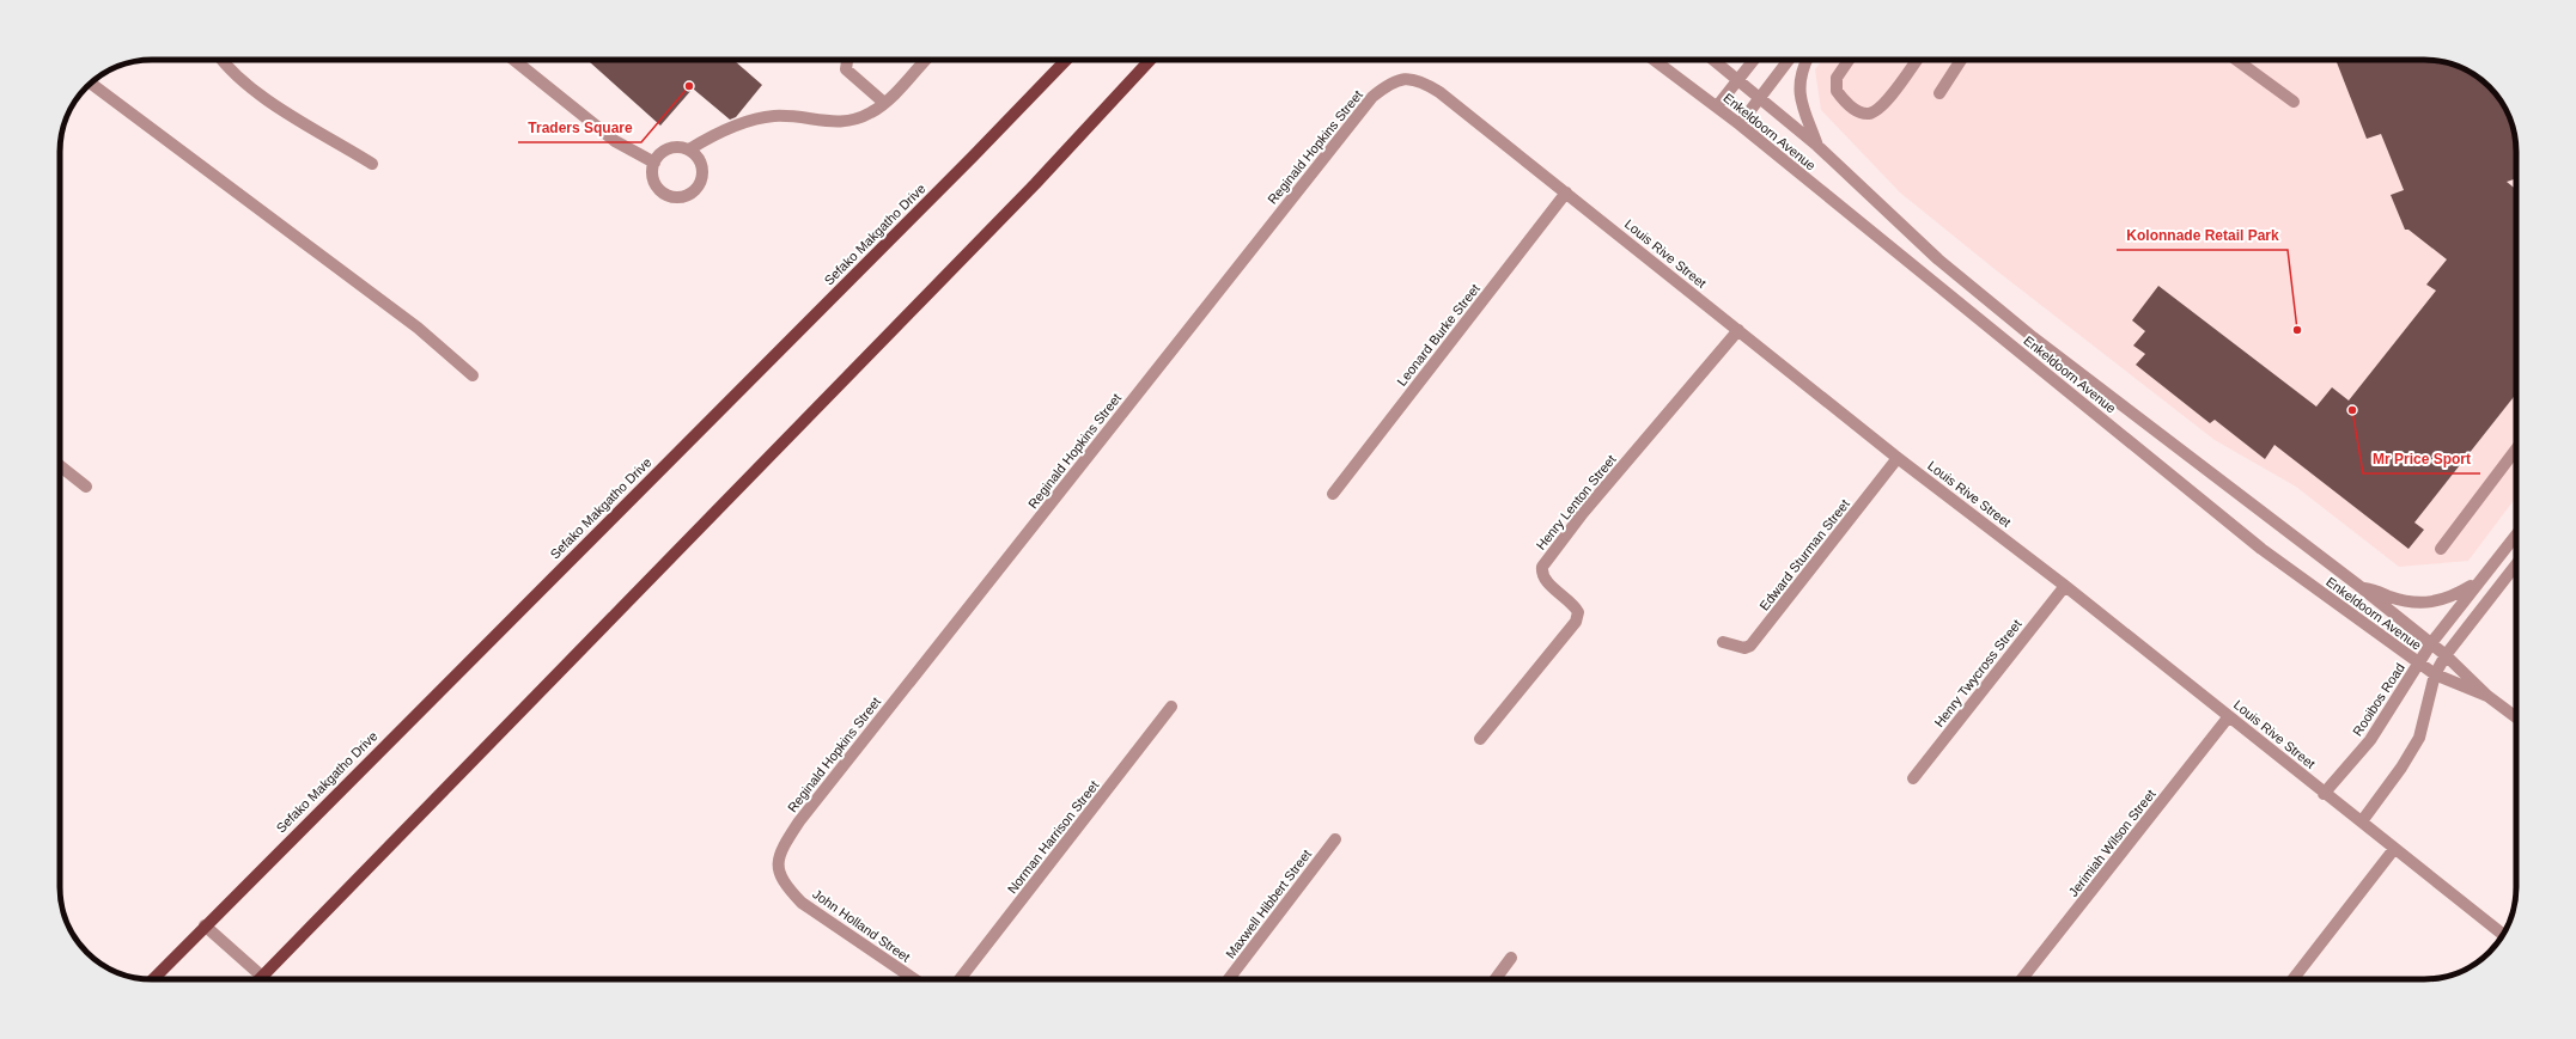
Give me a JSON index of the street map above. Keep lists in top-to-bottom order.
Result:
{
  "streets": {
    "main road": ["Sefako Makgatho Drive"],
    "street": [
      "Enkeldoorn Avenue",
      "Reginald Hopkins Street",
      "Louis Rive Street",
      "Leonard Burke Street",
      "Henry Lenton Street",
      "Edward Sturman Street",
      "Henry Twycross Street",
      "Rooibos Road",
      "Norman Harrison Street",
      "Jerimiah Wilson Street",
      "Maxwell Hibbert Street",
      "John Holland Street"
    ]
  },
  "crossings": [
    ["Enkeldoorn Avenue", "Rooibos Road"],
    ["Reginald Hopkins Street", "Louis Rive Street"],
    ["Reginald Hopkins Street", "John Holland Street"],
    ["Louis Rive Street", "Leonard Burke Street"],
    ["Louis Rive Street", "Henry Lenton Street"],
    ["Louis Rive Street", "Edward Sturman Street"],
    ["Louis Rive Street", "Henry Twycross Street"],
    ["Louis Rive Street", "Rooibos Road"],
    ["Louis Rive Street", "Jerimiah Wilson Street"]
  ],
  "places": ["Traders Square", "Kolonnade Retail Park", "Mr Price Sport"]
}
